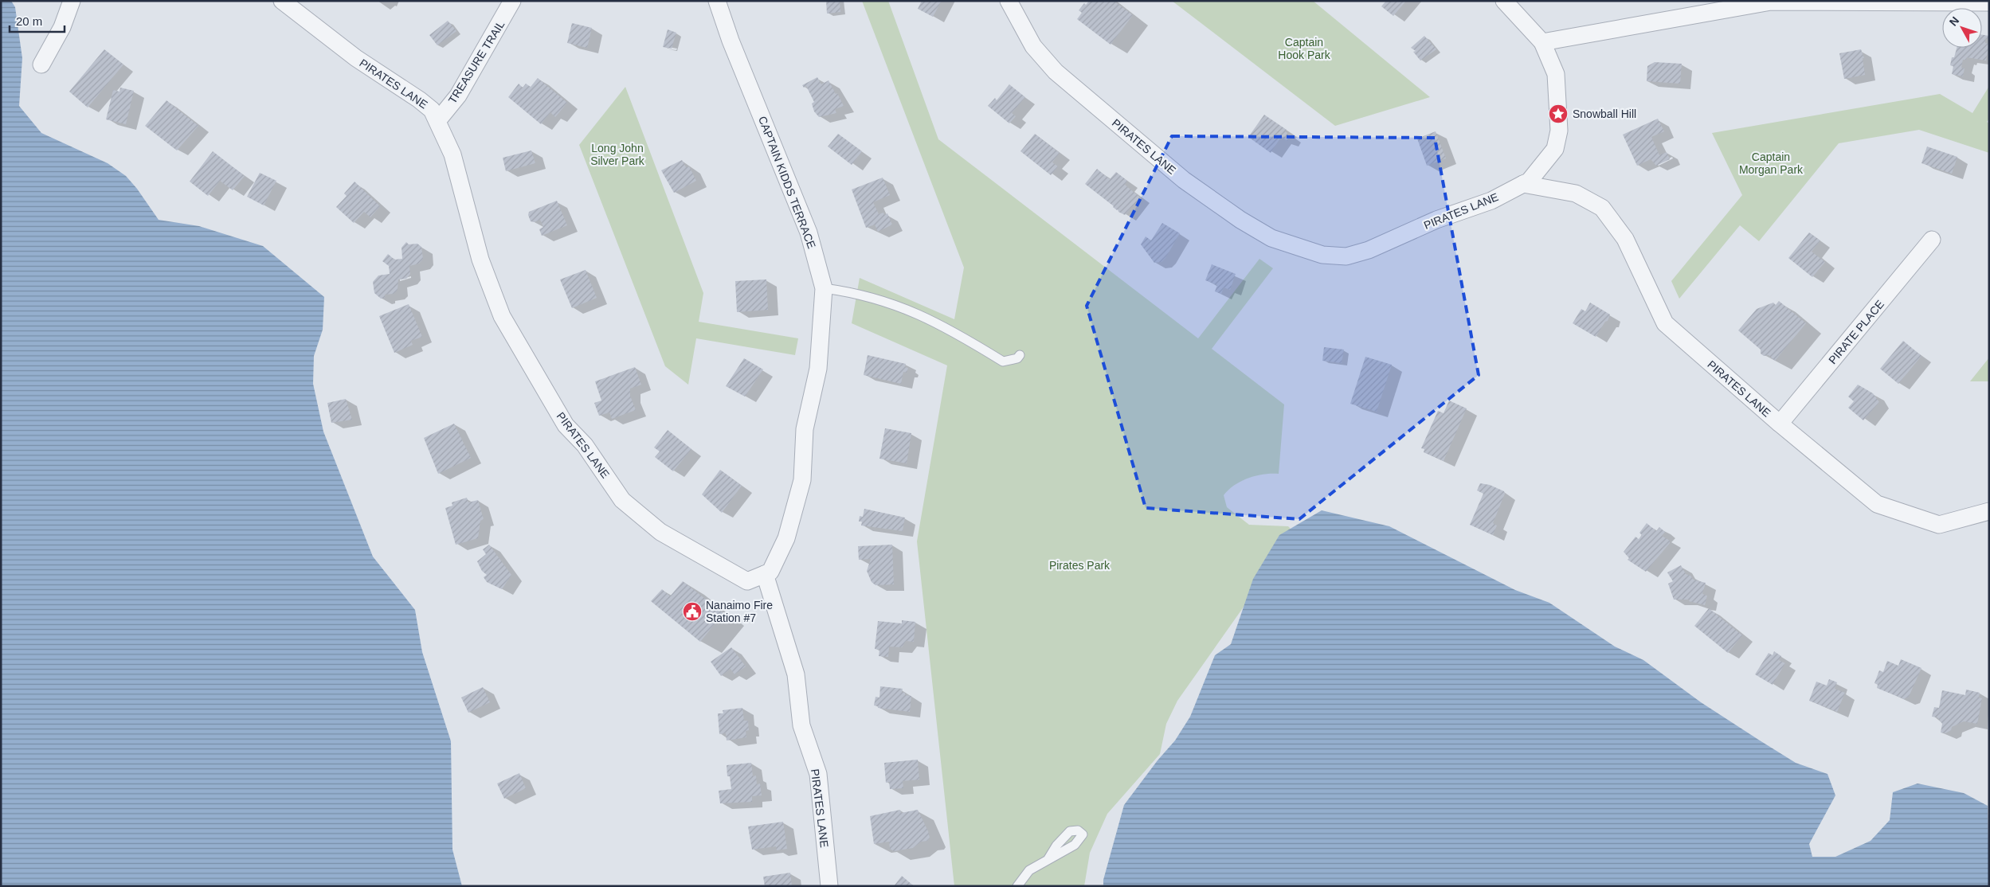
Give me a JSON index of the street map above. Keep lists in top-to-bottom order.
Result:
{
  "streets": {
    "street": [
      "TREASURE TRAIL",
      "PIRATES LANE",
      "CAPTAIN KIDDS TERRACE",
      "PIRATE PLACE"
    ]
  },
  "crossings": [
    ["TREASURE TRAIL", "PIRATES LANE"],
    ["PIRATES LANE", "CAPTAIN KIDDS TERRACE"],
    ["PIRATES LANE", "PIRATE PLACE"]
  ],
  "parks": [
    "Captain Hook Park",
    "Long John Silver Park",
    "Captain Morgan Park",
    "Pirates Park"
  ],
  "places": {
    "place": ["Snowball Hill"],
    "public building": ["Nanaimo Fire Station #7"]
  },
  "scale_bar": "20 m",
  "north": "top left"
}
